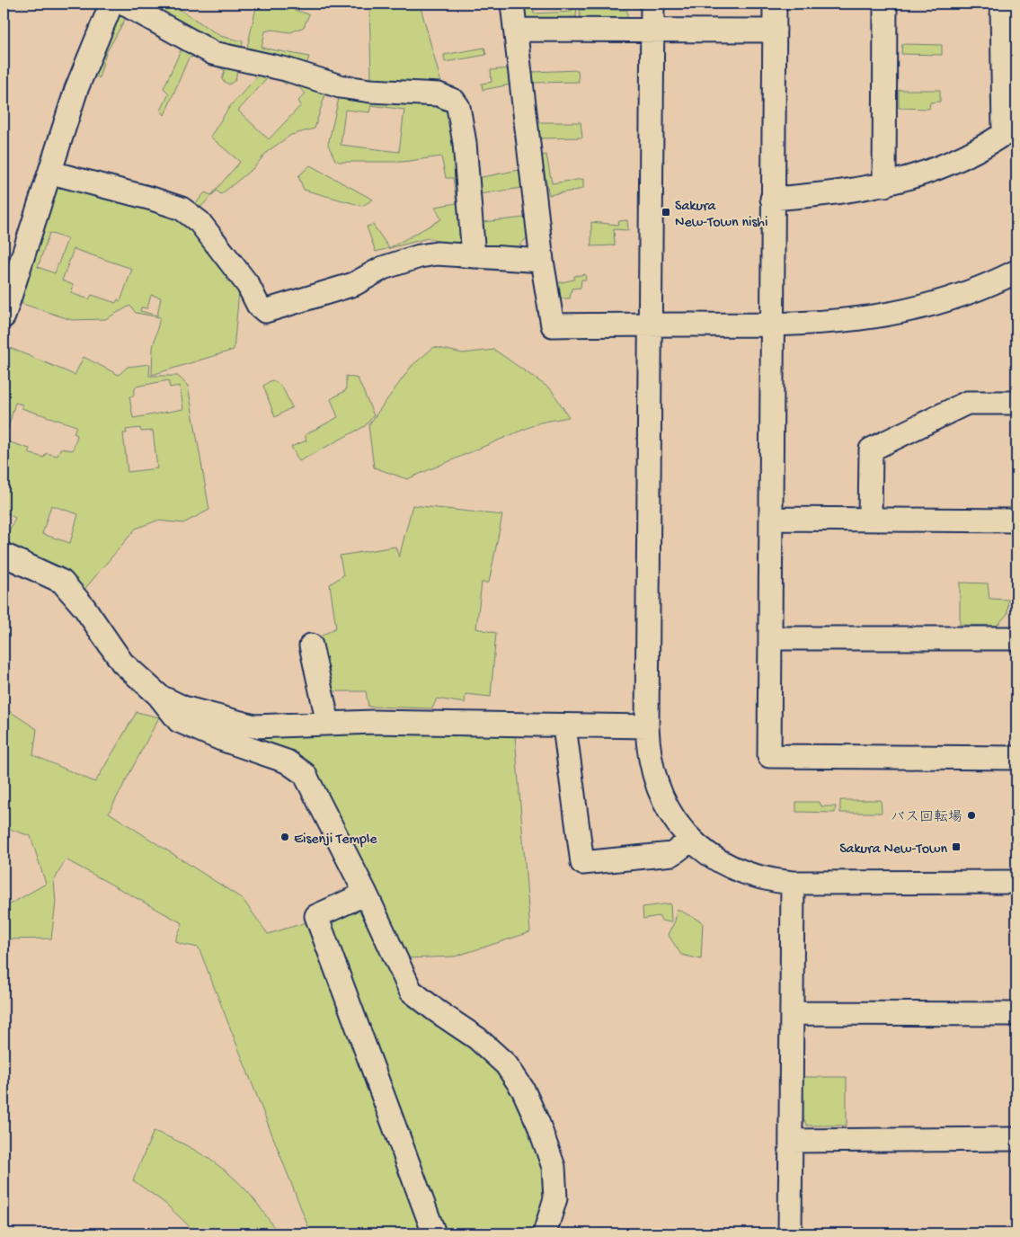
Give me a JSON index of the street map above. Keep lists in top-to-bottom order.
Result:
{
  "places": {
    "transit": ["Sakura New-Town nishi", "Sakura New-Town"],
    "other": ["バス回転場", "Eisenji Temple"]
  }
}
